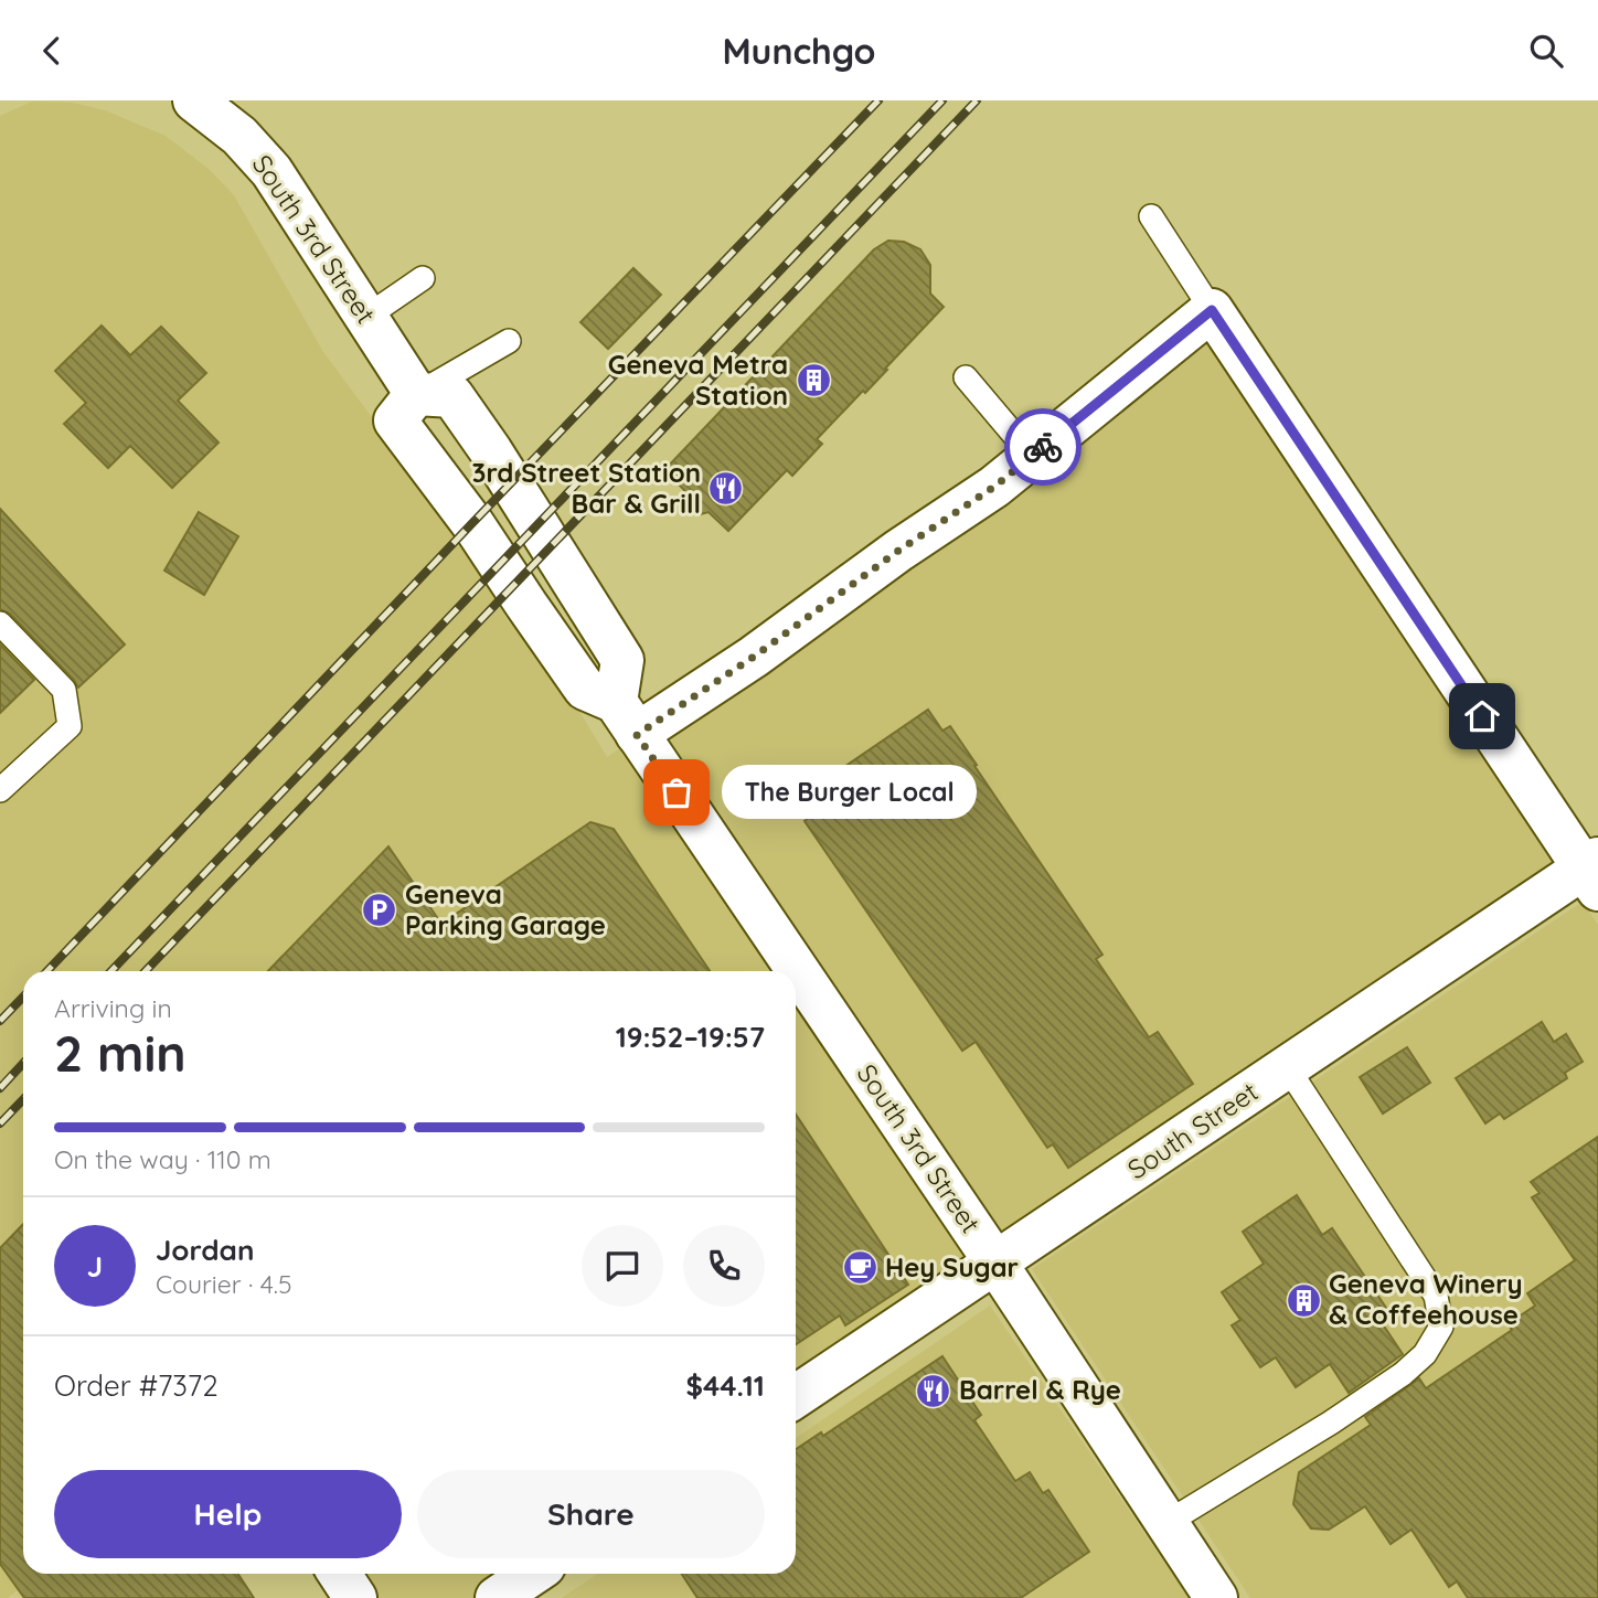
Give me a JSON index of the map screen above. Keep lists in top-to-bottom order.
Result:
{
  "streets": {
    "street": ["South 3rd Street", "South Street"]
  },
  "crossings": [
    ["South 3rd Street", "South Street"]
  ],
  "places": {
    "building": ["Geneva Metra Station", "Geneva Winery & Coffeehouse"],
    "restaurant": ["3rd Street Station Bar & Grill", "Barrel & Rye"],
    "other": ["The Burger Local"],
    "parking": ["Geneva Parking Garage"],
    "cafe": ["Hey Sugar"]
  },
  "page": {
    "header": "Munchgo",
    "bubble": "The Burger Local",
    "heading": ["2 min", "Arriving in", "19:52–19:57"],
    "panel": [
      "Jordan",
      "Courier · 4.5",
      "Order #7372",
      "$44.11"
    ],
    "bar": "On the way · 110 m",
    "round": "J",
    "buttons": ["Help", "Share"]
  }
}
